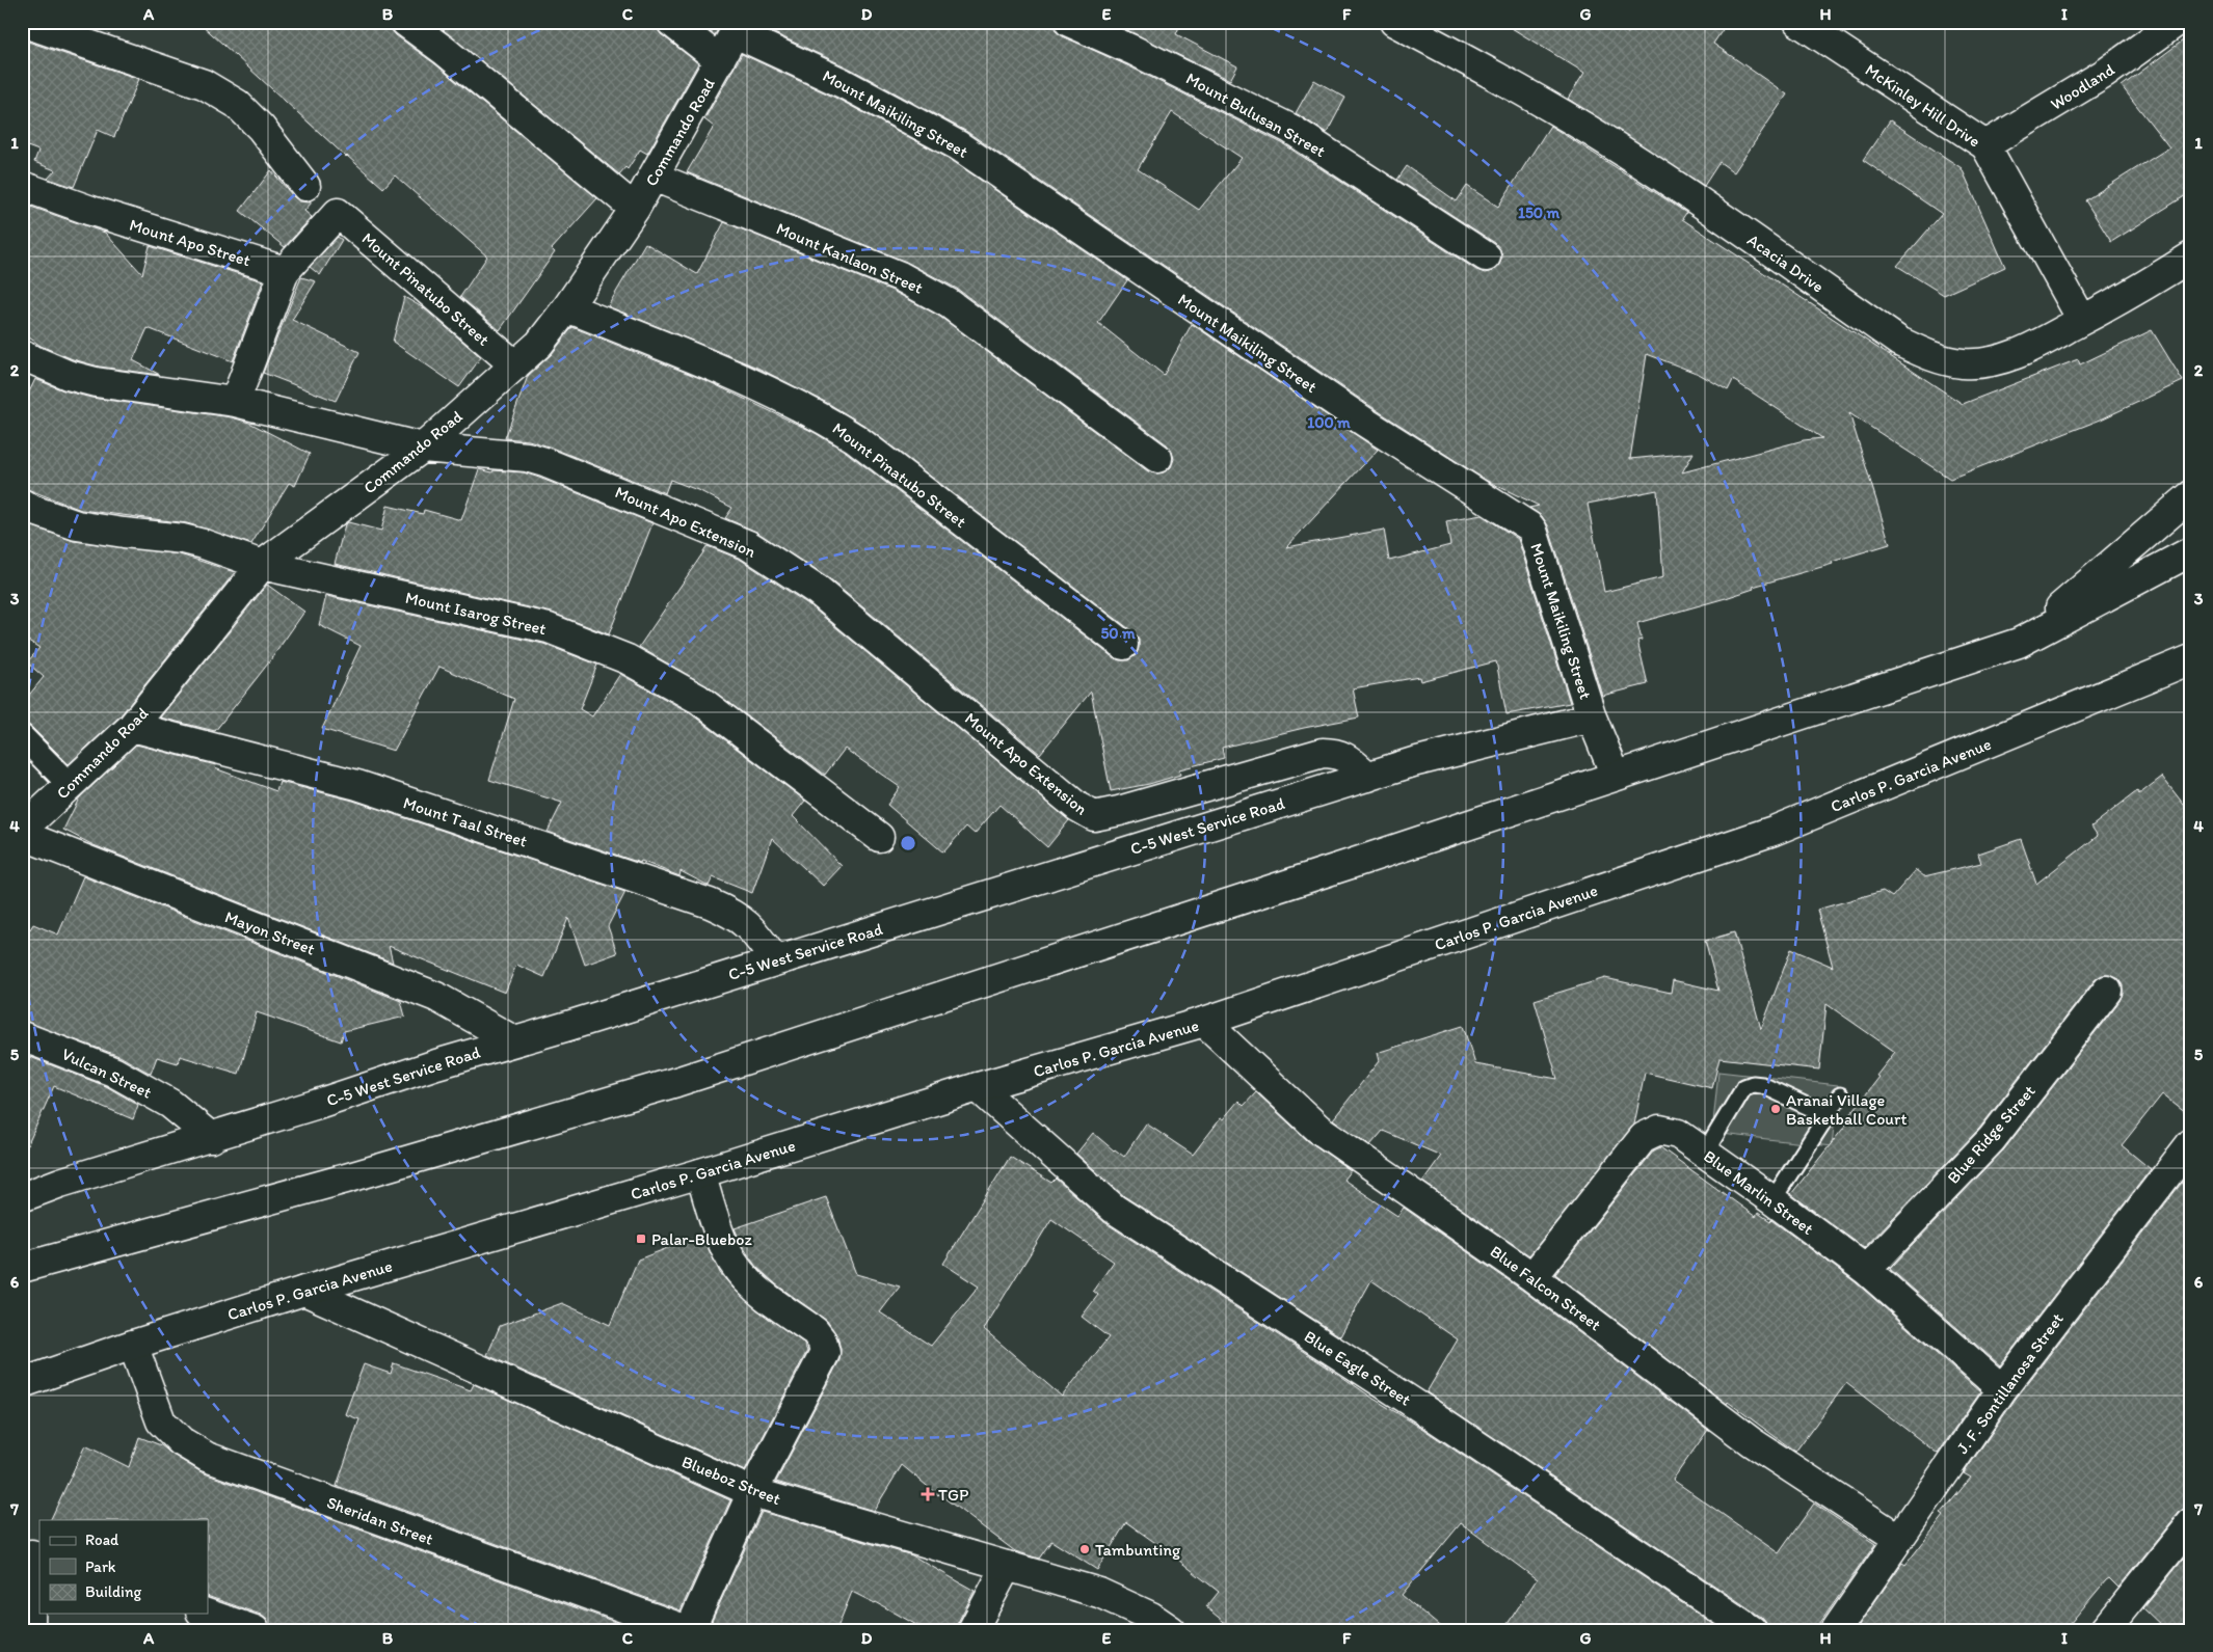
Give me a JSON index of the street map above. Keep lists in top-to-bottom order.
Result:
{
  "streets": {
    "street": [
      "Woodland",
      "McKinley Hill Drive",
      "Mount Maikiling Street",
      "Mount Bulusan Street",
      "Commando Road",
      "Mount Apo Street",
      "Mount Kanlaon Street",
      "Acacia Drive",
      "Mount Pinatubo Street",
      "Mount Apo Extension",
      "Mount Isarog Street",
      "Carlos P. Garcia Avenue",
      "Mount Taal Street",
      "C-5 West Service Road",
      "Mayon Street",
      "Vulcan Street",
      "Blue Ridge Street",
      "Blue Marlin Street",
      "Blue Falcon Street",
      "Blue Eagle Street",
      "J. F. Sontillanosa Street",
      "Blueboz Street",
      "Sheridan Street"
    ]
  },
  "crossings": [
    ["Woodland", "McKinley Hill Drive"],
    ["McKinley Hill Drive", "Acacia Drive"],
    ["Mount Maikiling Street", "Commando Road"],
    ["Mount Maikiling Street", "C-5 West Service Road"],
    ["Commando Road", "Mount Kanlaon Street"],
    ["Commando Road", "Mount Pinatubo Street"],
    ["Commando Road", "Mount Apo Extension"],
    ["Commando Road", "Mount Isarog Street"],
    ["Commando Road", "Mount Taal Street"],
    ["Mount Apo Street", "Mount Pinatubo Street"],
    ["Mount Apo Extension", "C-5 West Service Road"],
    ["Carlos P. Garcia Avenue", "Blue Falcon Street"],
    ["Carlos P. Garcia Avenue", "Blue Eagle Street"],
    ["Carlos P. Garcia Avenue", "Blueboz Street"],
    ["Carlos P. Garcia Avenue", "Sheridan Street"],
    ["Mount Taal Street", "C-5 West Service Road"],
    ["C-5 West Service Road", "Mayon Street"],
    ["C-5 West Service Road", "Vulcan Street"],
    ["Blue Ridge Street", "Blue Marlin Street"],
    ["Blue Marlin Street", "Blue Falcon Street"],
    ["Blue Marlin Street", "J. F. Sontillanosa Street"],
    ["Blue Falcon Street", "J. F. Sontillanosa Street"]
  ],
  "places": {
    "other": ["Aranai Village Basketball Court", "Tambunting"],
    "transit": ["Palar-Blueboz"],
    "health": ["TGP"]
  },
  "legend": ["Road", "Park", "Building"],
  "grid": {
    "columns": [
      "A",
      "B",
      "C",
      "D",
      "E",
      "F",
      "G",
      "H",
      "I"
    ],
    "rows": [
      "1",
      "2",
      "3",
      "4",
      "5",
      "6",
      "7"
    ]
  },
  "rings": ["150 m", "100 m", "50 m"]
}
